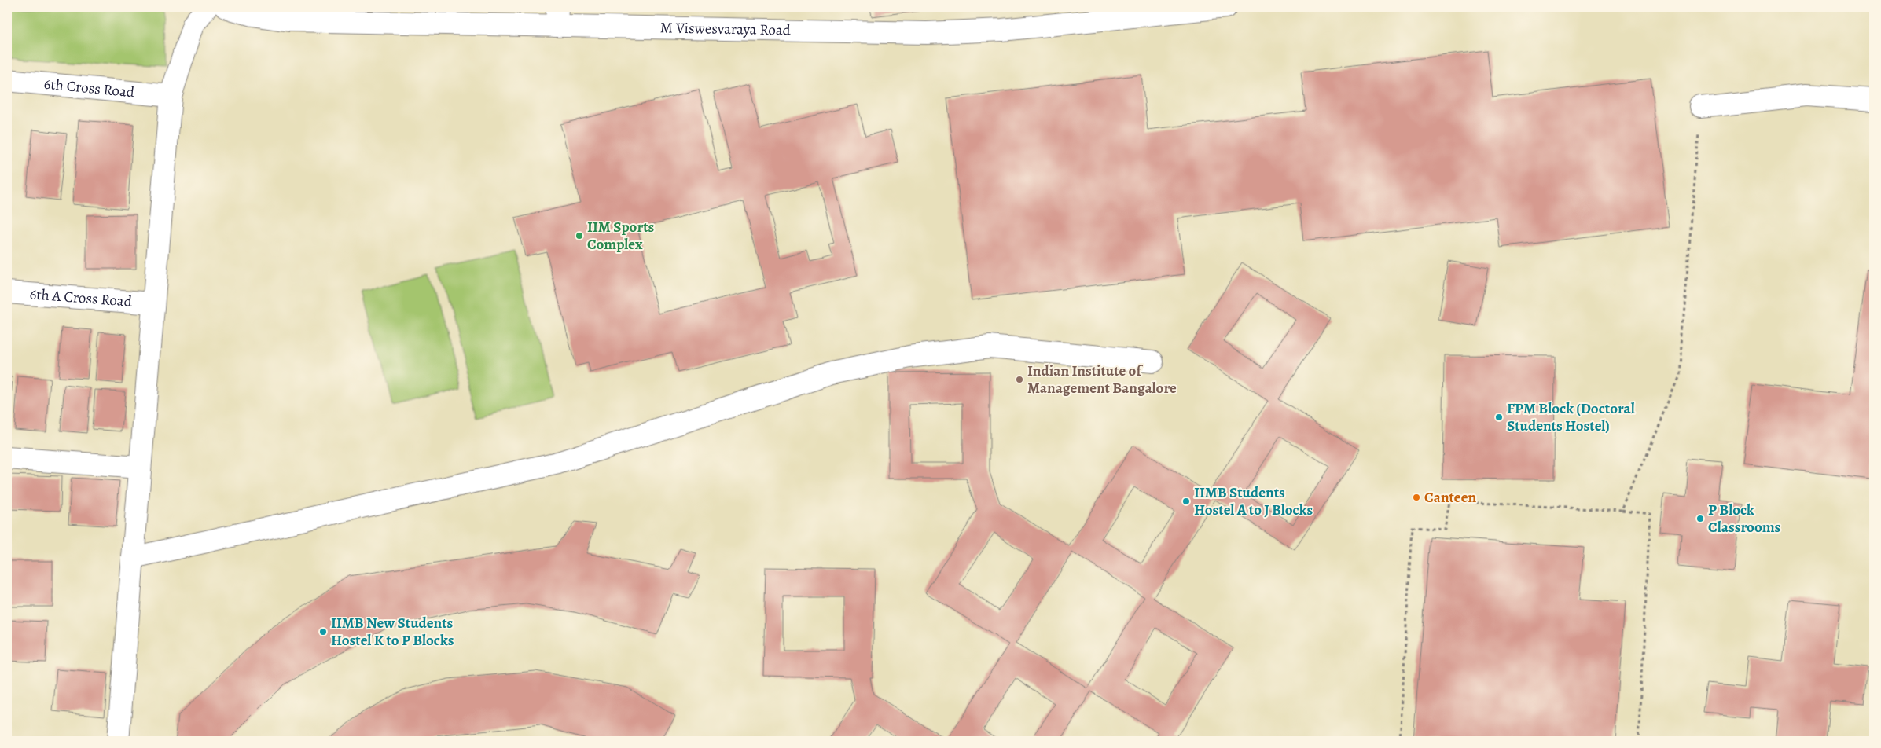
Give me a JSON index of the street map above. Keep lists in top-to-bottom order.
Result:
{
  "streets": {
    "street": ["M Viswesvaraya Road", "6th Cross Road", "6th A Cross Road"]
  },
  "places": [
    "IIM Sports Complex",
    "Indian Institute of Management Bangalore",
    "FPM Block (Doctoral Students Hostel)",
    "Canteen",
    "IIMB Students Hostel A to J Blocks",
    "P Block Classrooms",
    "IIMB New Students Hostel K to P Blocks"
  ]
}
